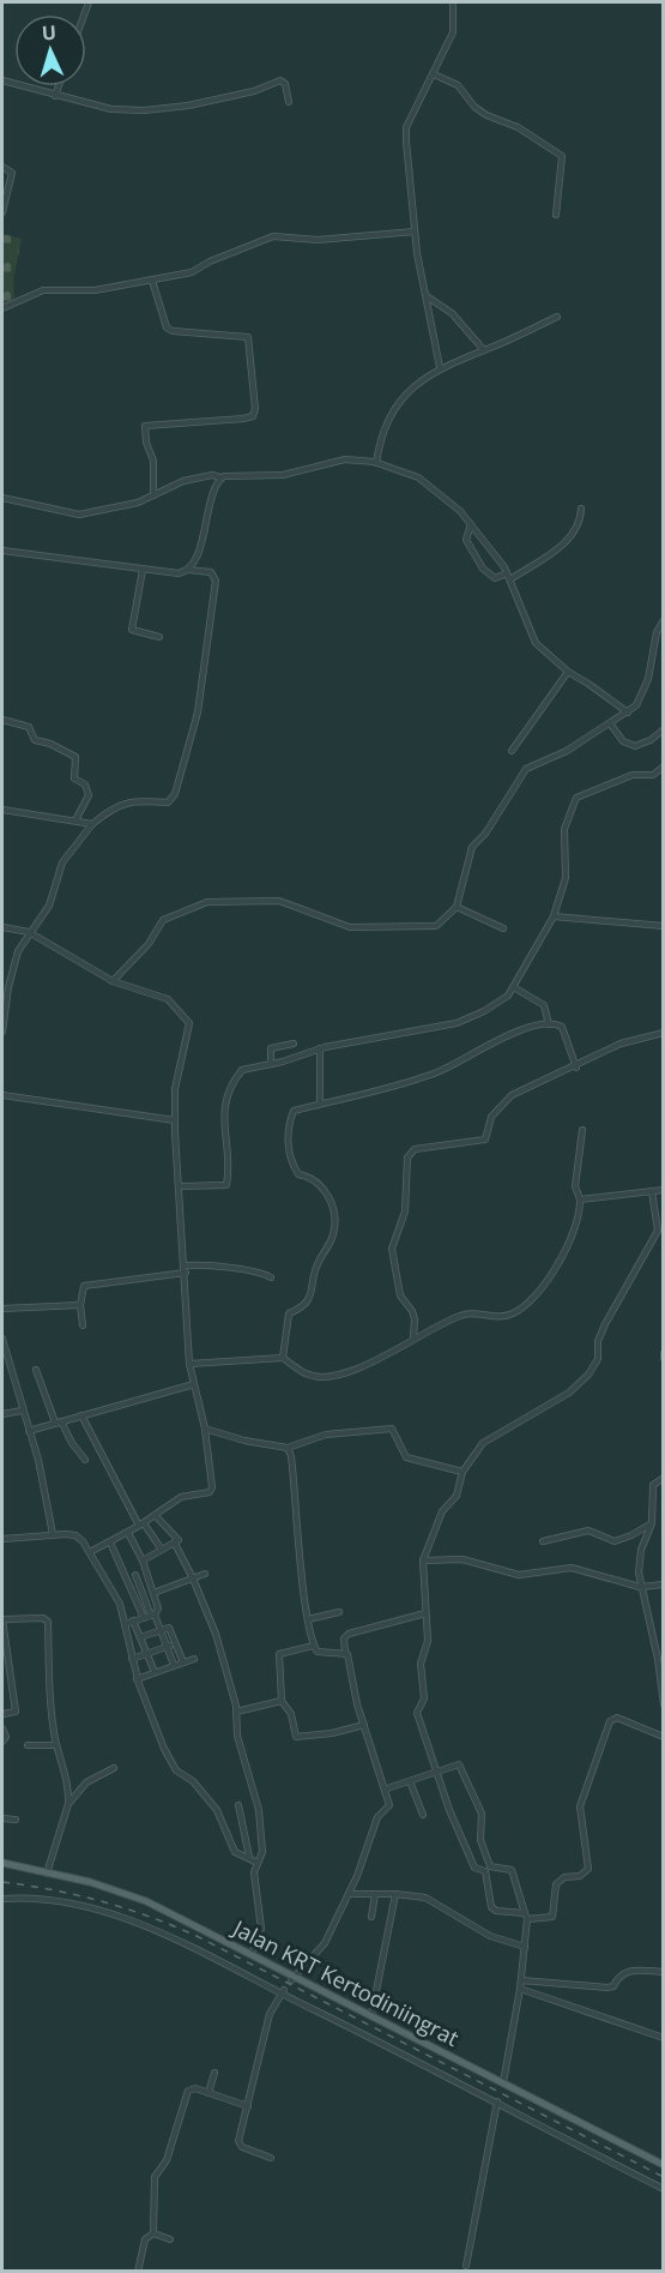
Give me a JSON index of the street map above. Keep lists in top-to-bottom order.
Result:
{
  "streets": {
    "main road": ["Jalan KRT Kertodiniingrat"]
  },
  "north": "top"
}
